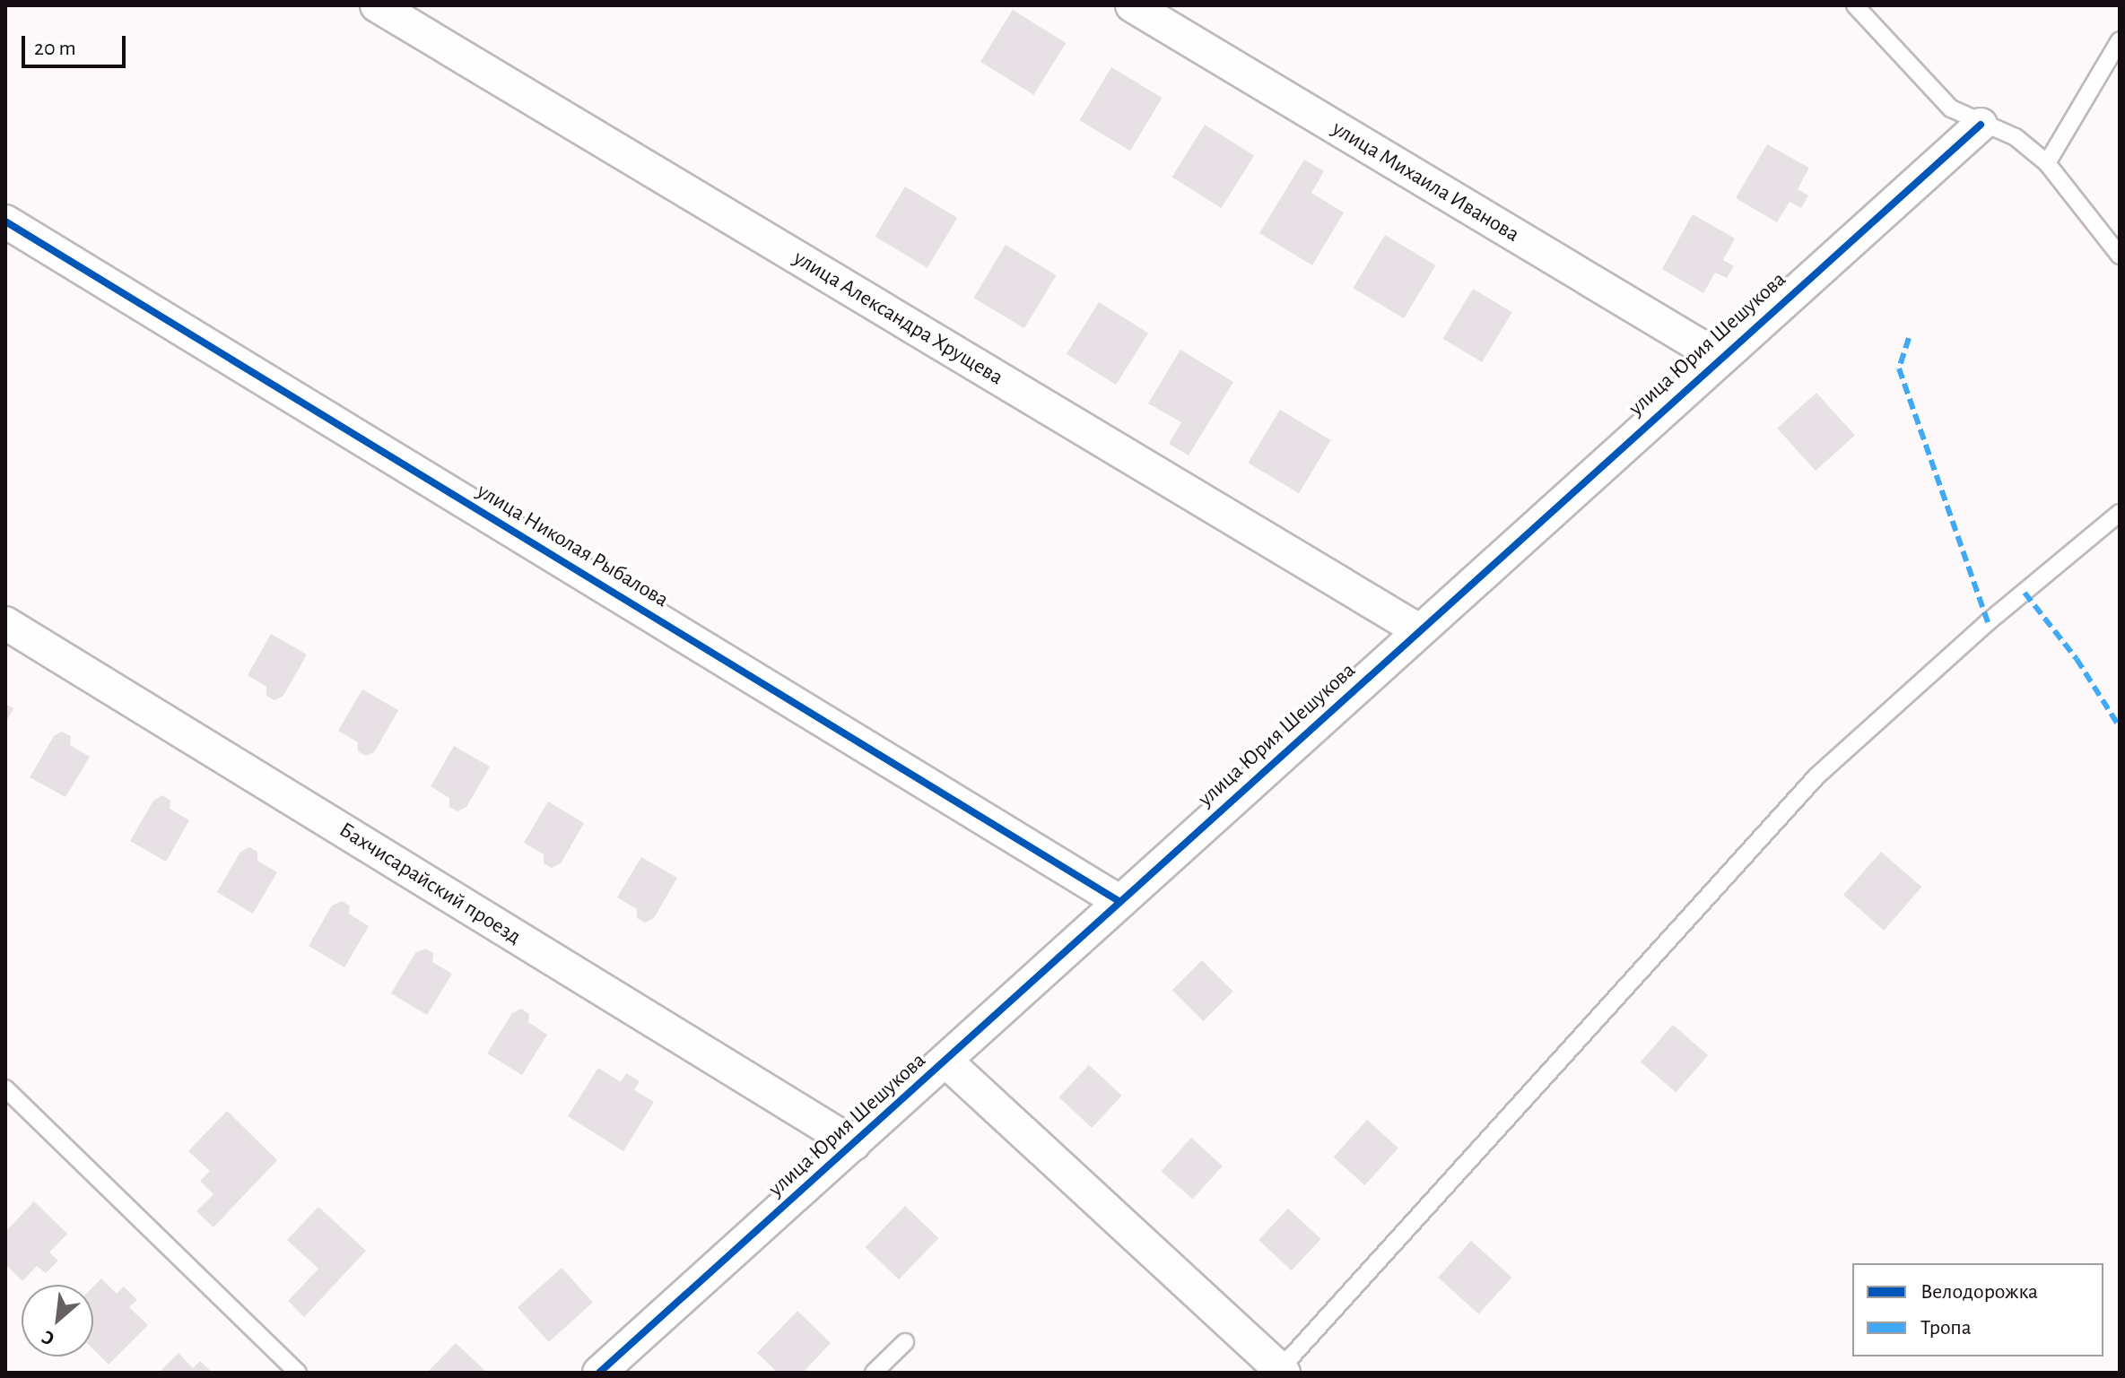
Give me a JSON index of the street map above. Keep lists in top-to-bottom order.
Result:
{
  "streets": {
    "street": [
      "улица Михаила Иванова",
      "улица Александра Хрущева",
      "улица Юрия Шешукова",
      "улица Николая Рыбалова",
      "Бахчисарайский проезд"
    ]
  },
  "crossings": [
    ["улица Михаила Иванова", "улица Юрия Шешукова"],
    ["улица Александра Хрущева", "улица Юрия Шешукова"],
    ["улица Юрия Шешукова", "улица Николая Рыбалова"],
    ["улица Юрия Шешукова", "Бахчисарайский проезд"]
  ],
  "legend": ["Велодорожка", "Тропа"],
  "scale_bar": "20 m",
  "north": "bottom left"
}
